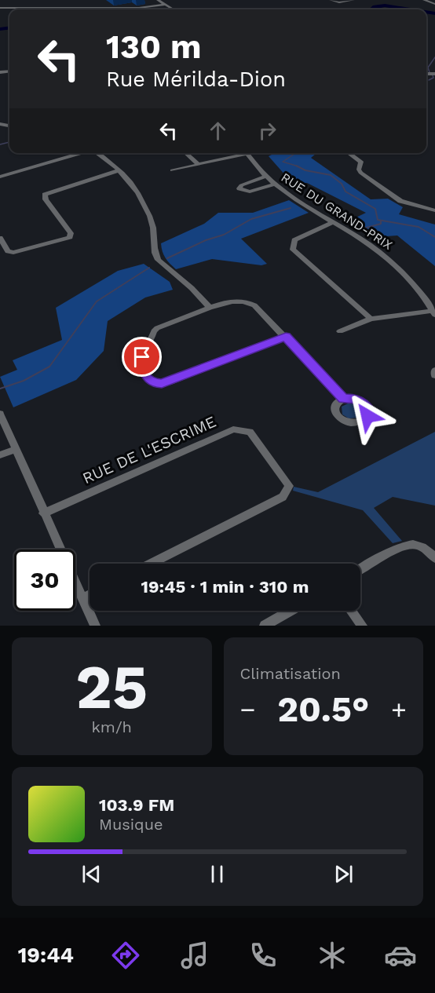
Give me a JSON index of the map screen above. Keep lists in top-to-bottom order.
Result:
{
  "streets": {
    "street": ["RUE DU GRAND-PRIX", "RUE DE L'ESCRIME"]
  },
  "page": {
    "turn": ["130 m", "Rue Mérilda-Dion"],
    "limit": "30",
    "trip": "19:45 · 1 min · 310 m",
    "tile": [
      ["25", "km/h"],
      "Climatisation"
    ],
    "heat": ["−", "20.5°", "+"],
    "song": ["103.9 FM", "Musique"],
    "tabs": "19:44"
  }
}
